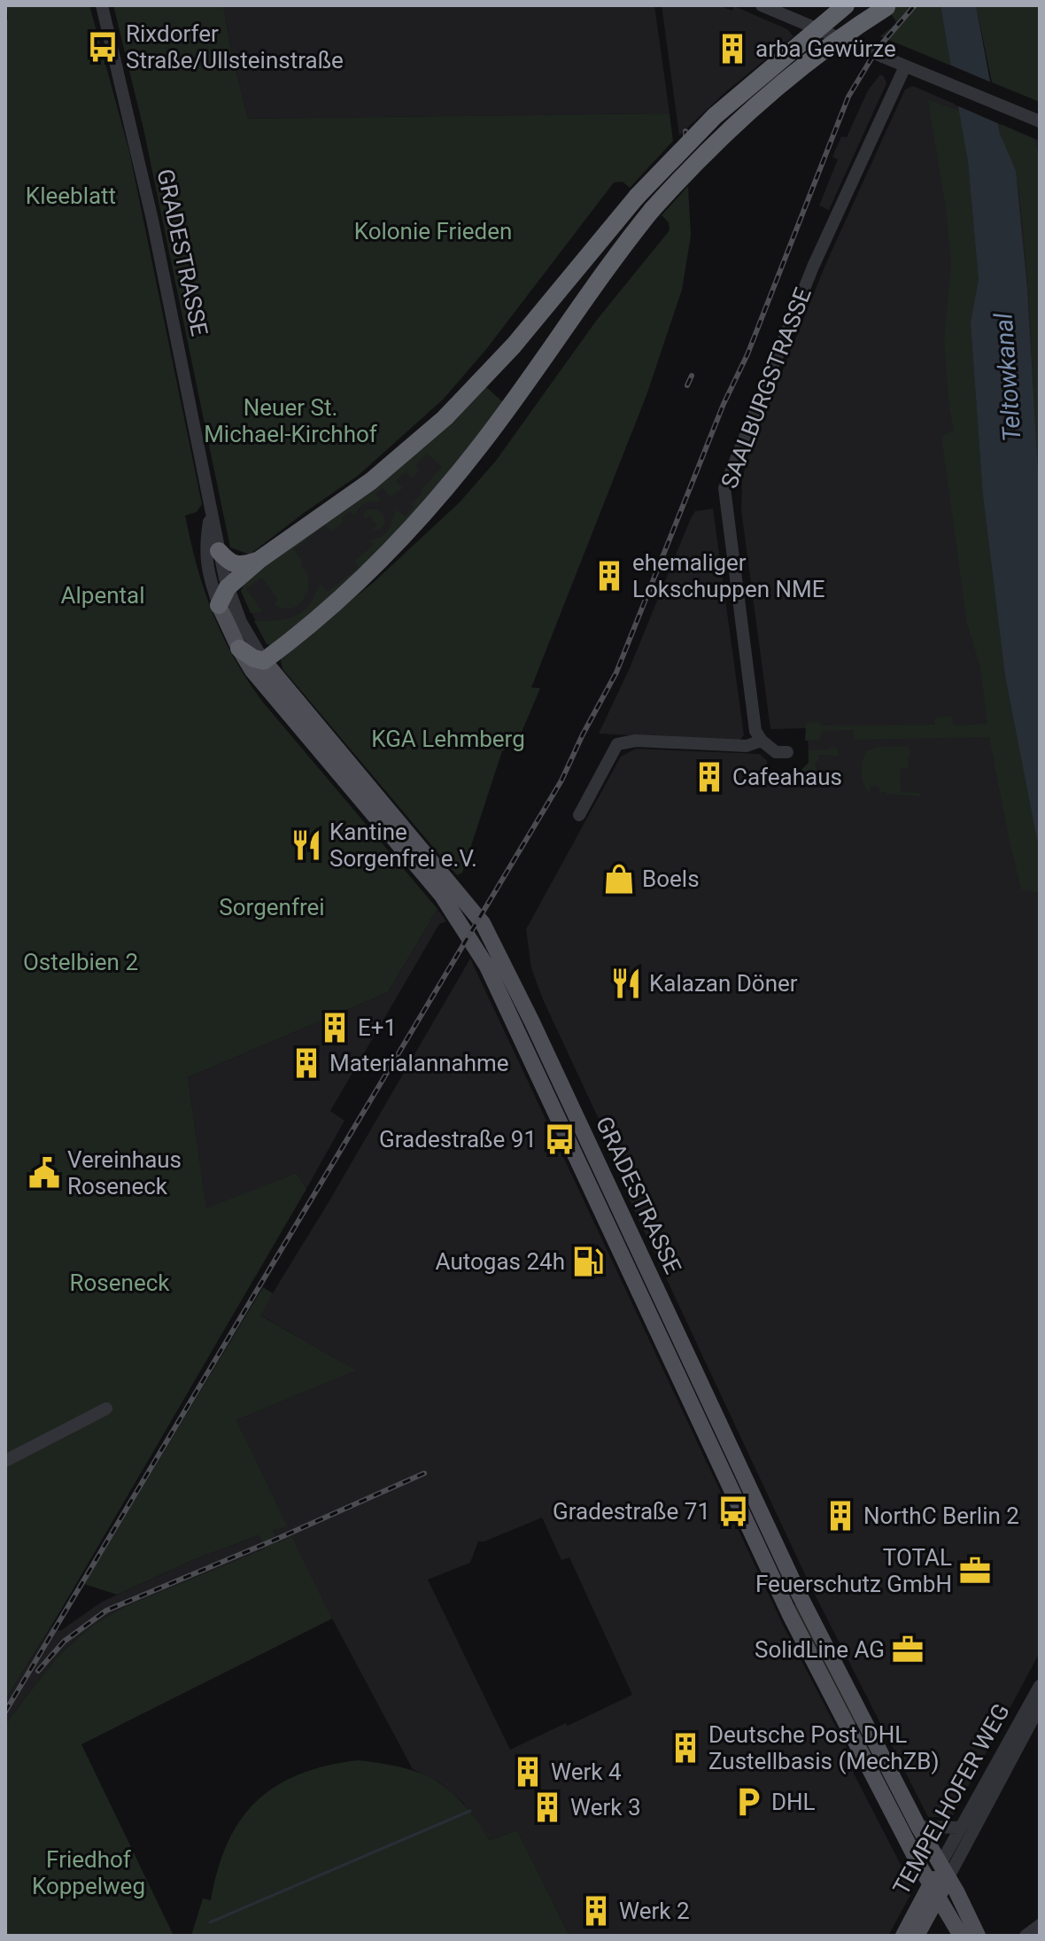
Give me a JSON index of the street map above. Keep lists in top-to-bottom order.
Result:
{
  "streets": {
    "main road": ["GRADESTRASSE", "TEMPELHOFER WEG"],
    "street": ["SAALBURGSTRASSE"]
  },
  "crossings": [
    ["GRADESTRASSE", "TEMPELHOFER WEG"]
  ],
  "water": ["Teltowkanal"],
  "parks": [
    "Kleeblatt",
    "Kolonie Frieden",
    "Neuer St. Michael-Kirchhof",
    "Alpental",
    "KGA Lehmberg",
    "Sorgenfrei",
    "Ostelbien 2",
    "Roseneck",
    "Friedhof Koppelweg"
  ],
  "places": {
    "bus stop": ["Rixdorfer Straße/Ullsteinstraße", "Gradestraße 91", "Gradestraße 71"],
    "building": [
      "arba Gewürze",
      "ehemaliger Lokschuppen NME",
      "Cafeahaus",
      "E+1",
      "Materialannahme",
      "NorthC Berlin 2",
      "Deutsche Post DHL Zustellbasis (MechZB)",
      "Werk 4",
      "Werk 3",
      "Werk 2"
    ],
    "restaurant": ["Kantine Sorgenfrei e.V.", "Kalazan Döner"],
    "shop": ["Boels"],
    "public building": ["Vereinhaus Roseneck"],
    "fuel station": ["Autogas 24h"],
    "office": ["TOTAL Feuerschutz GmbH", "SolidLine AG"],
    "parking": ["DHL"]
  }
}
